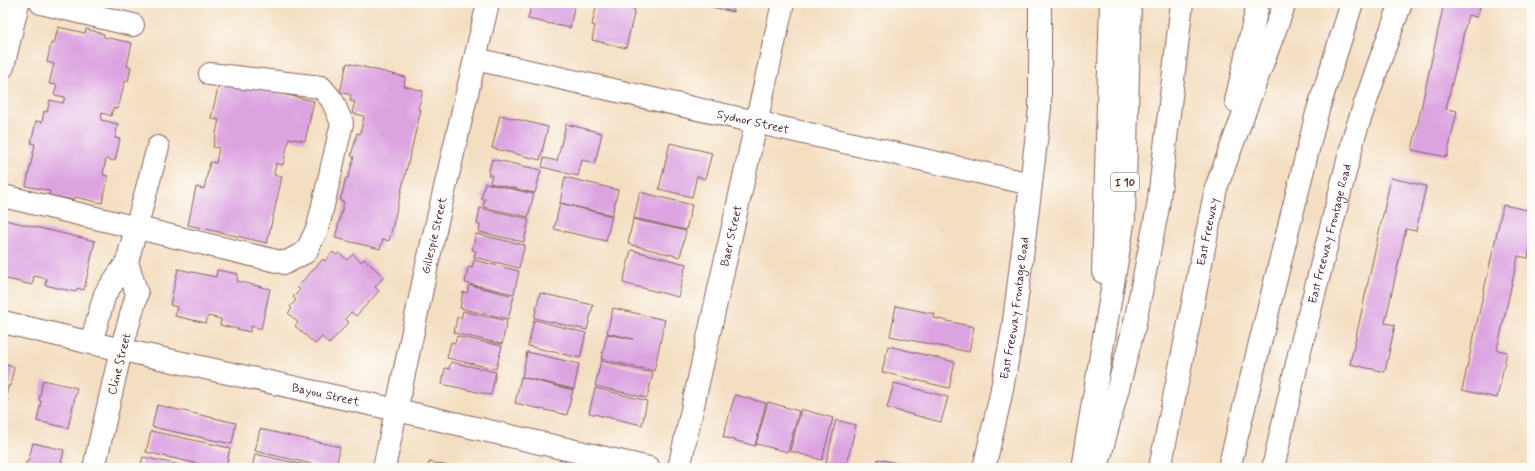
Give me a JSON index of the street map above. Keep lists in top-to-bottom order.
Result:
{
  "streets": {
    "main road": [
      "Sydnor Street",
      "I 10",
      "East Freeway",
      "East Freeway Frontage Road",
      "Gillespie Street",
      "Baer Street",
      "Cline Street",
      "Bayou Street"
    ]
  },
  "crossings": [
    ["Sydnor Street", "East Freeway Frontage Road"],
    ["Sydnor Street", "Gillespie Street"],
    ["Sydnor Street", "Baer Street"],
    ["Gillespie Street", "Bayou Street"],
    ["Cline Street", "Bayou Street"]
  ]
}
